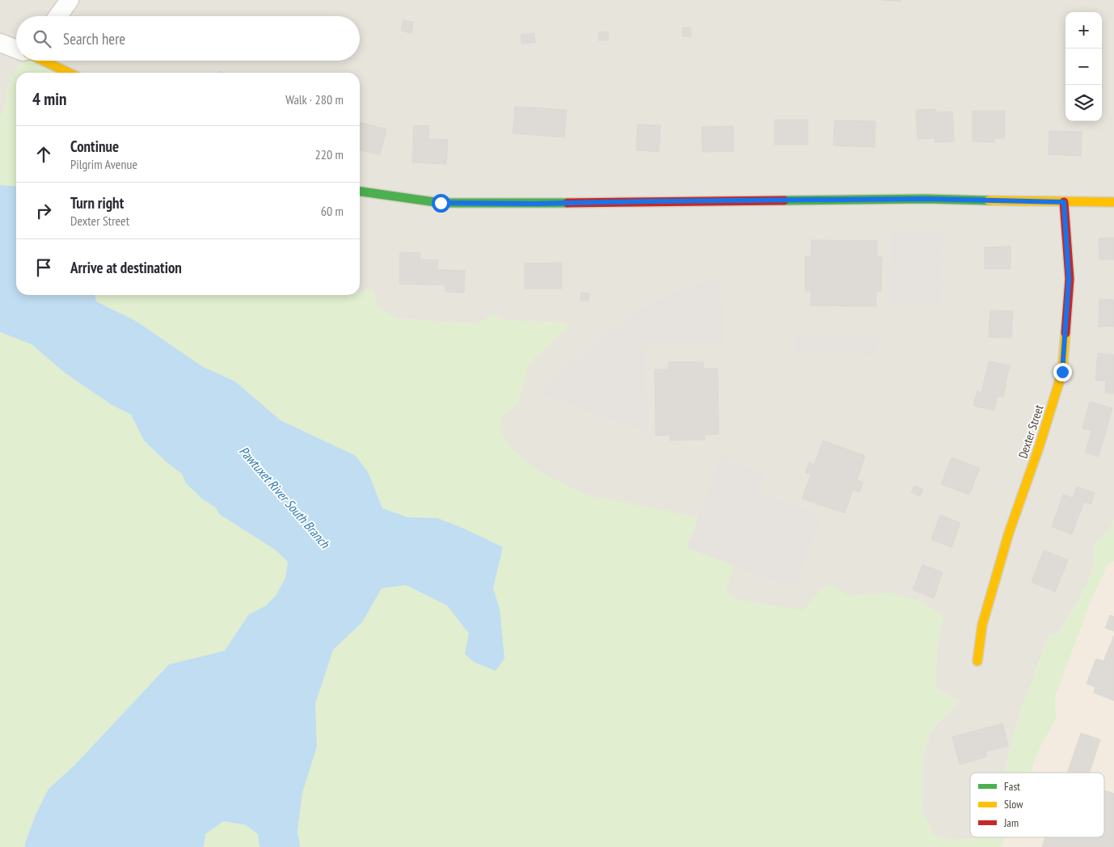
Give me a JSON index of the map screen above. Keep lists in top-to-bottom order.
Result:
{
  "streets": {
    "street": ["Dexter Street"]
  },
  "water": ["Pawtuxet River South Branch"],
  "legend": ["Fast", "Slow", "Jam"],
  "page": {
    "map_buttons": ["+", "−"],
    "search": "Search here",
    "heading": ["4 min", "Walk · 280 m"],
    "list": [
      ["Continue", "Pilgrim Avenue", "220 m"],
      ["Turn right", "Dexter Street", "60 m"],
      "Arrive at destination"
    ]
  }
}
